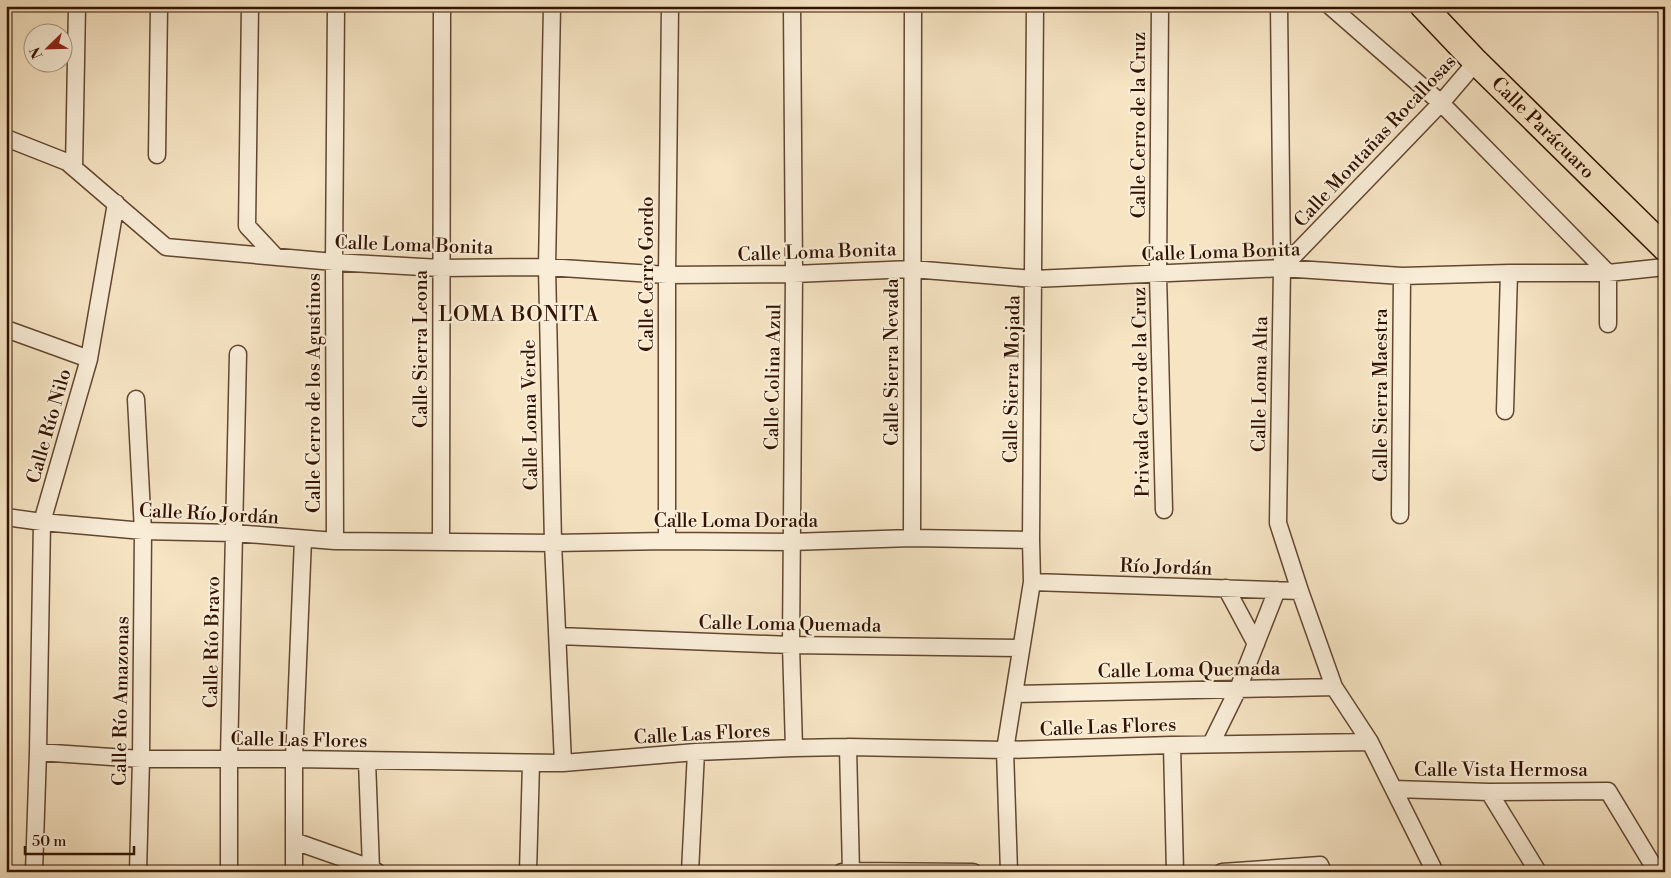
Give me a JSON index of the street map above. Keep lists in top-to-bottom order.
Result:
{
  "streets": {
    "main road": ["Calle Parácuaro"],
    "street": [
      "Calle Cerro de la Cruz",
      "Calle Montañas Rocallosas",
      "Calle Loma Bonita",
      "Calle Cerro Gordo",
      "Calle Sierra Leona",
      "Calle Sierra Nevada",
      "Calle Colina Azul",
      "Calle Sierra Mojada",
      "Calle Loma Alta",
      "Privada Cerro de la Cruz",
      "Calle Cerro de los Agustinos",
      "Calle Sierra Maestra",
      "Calle Loma Verde",
      "Calle Río Nilo",
      "Calle Río Jordán",
      "Calle Loma Dorada",
      "Río Jordán",
      "Calle Loma Quemada",
      "Calle Río Bravo",
      "Calle Río Amazonas",
      "Calle Las Flores",
      "Calle Vista Hermosa"
    ]
  },
  "crossings": [
    ["Calle Cerro de la Cruz", "Calle Loma Bonita"],
    ["Calle Cerro de la Cruz", "Privada Cerro de la Cruz"],
    ["Calle Parácuaro", "Calle Montañas Rocallosas"],
    ["Calle Montañas Rocallosas", "Calle Loma Bonita"],
    ["Calle Montañas Rocallosas", "Calle Loma Alta"],
    ["Calle Loma Bonita", "Calle Cerro Gordo"],
    ["Calle Loma Bonita", "Calle Sierra Leona"],
    ["Calle Loma Bonita", "Calle Sierra Nevada"],
    ["Calle Loma Bonita", "Calle Colina Azul"],
    ["Calle Loma Bonita", "Calle Sierra Mojada"],
    ["Calle Loma Bonita", "Calle Loma Alta"],
    ["Calle Loma Bonita", "Privada Cerro de la Cruz"],
    ["Calle Loma Bonita", "Calle Cerro de los Agustinos"],
    ["Calle Loma Bonita", "Calle Sierra Maestra"],
    ["Calle Loma Bonita", "Calle Loma Verde"],
    ["Calle Loma Bonita", "Calle Río Nilo"],
    ["Calle Cerro Gordo", "Calle Loma Dorada"],
    ["Calle Sierra Leona", "Calle Río Jordán"],
    ["Calle Sierra Leona", "Calle Loma Dorada"],
    ["Calle Sierra Nevada", "Calle Loma Dorada"],
    ["Calle Colina Azul", "Calle Loma Dorada"],
    ["Calle Colina Azul", "Calle Loma Quemada"],
    ["Calle Colina Azul", "Calle Las Flores"],
    ["Calle Sierra Mojada", "Calle Loma Dorada"],
    ["Calle Sierra Mojada", "Río Jordán"],
    ["Calle Sierra Mojada", "Calle Loma Quemada"],
    ["Calle Sierra Mojada", "Calle Las Flores"],
    ["Calle Loma Alta", "Río Jordán"],
    ["Calle Loma Alta", "Calle Loma Quemada"],
    ["Calle Loma Alta", "Calle Las Flores"],
    ["Calle Loma Alta", "Calle Vista Hermosa"],
    ["Calle Cerro de los Agustinos", "Calle Río Jordán"],
    ["Calle Loma Verde", "Calle Loma Dorada"],
    ["Calle Loma Verde", "Calle Loma Quemada"],
    ["Calle Loma Verde", "Calle Las Flores"],
    ["Calle Río Nilo", "Calle Río Jordán"],
    ["Calle Río Nilo", "Calle Las Flores"],
    ["Calle Río Jordán", "Calle Loma Dorada"],
    ["Calle Río Jordán", "Calle Río Bravo"],
    ["Calle Río Jordán", "Calle Río Amazonas"],
    ["Calle Río Bravo", "Calle Las Flores"],
    ["Calle Río Amazonas", "Calle Las Flores"]
  ],
  "districts": ["LOMA BONITA"],
  "scale_bar": "50 m",
  "north": "bottom left"
}
